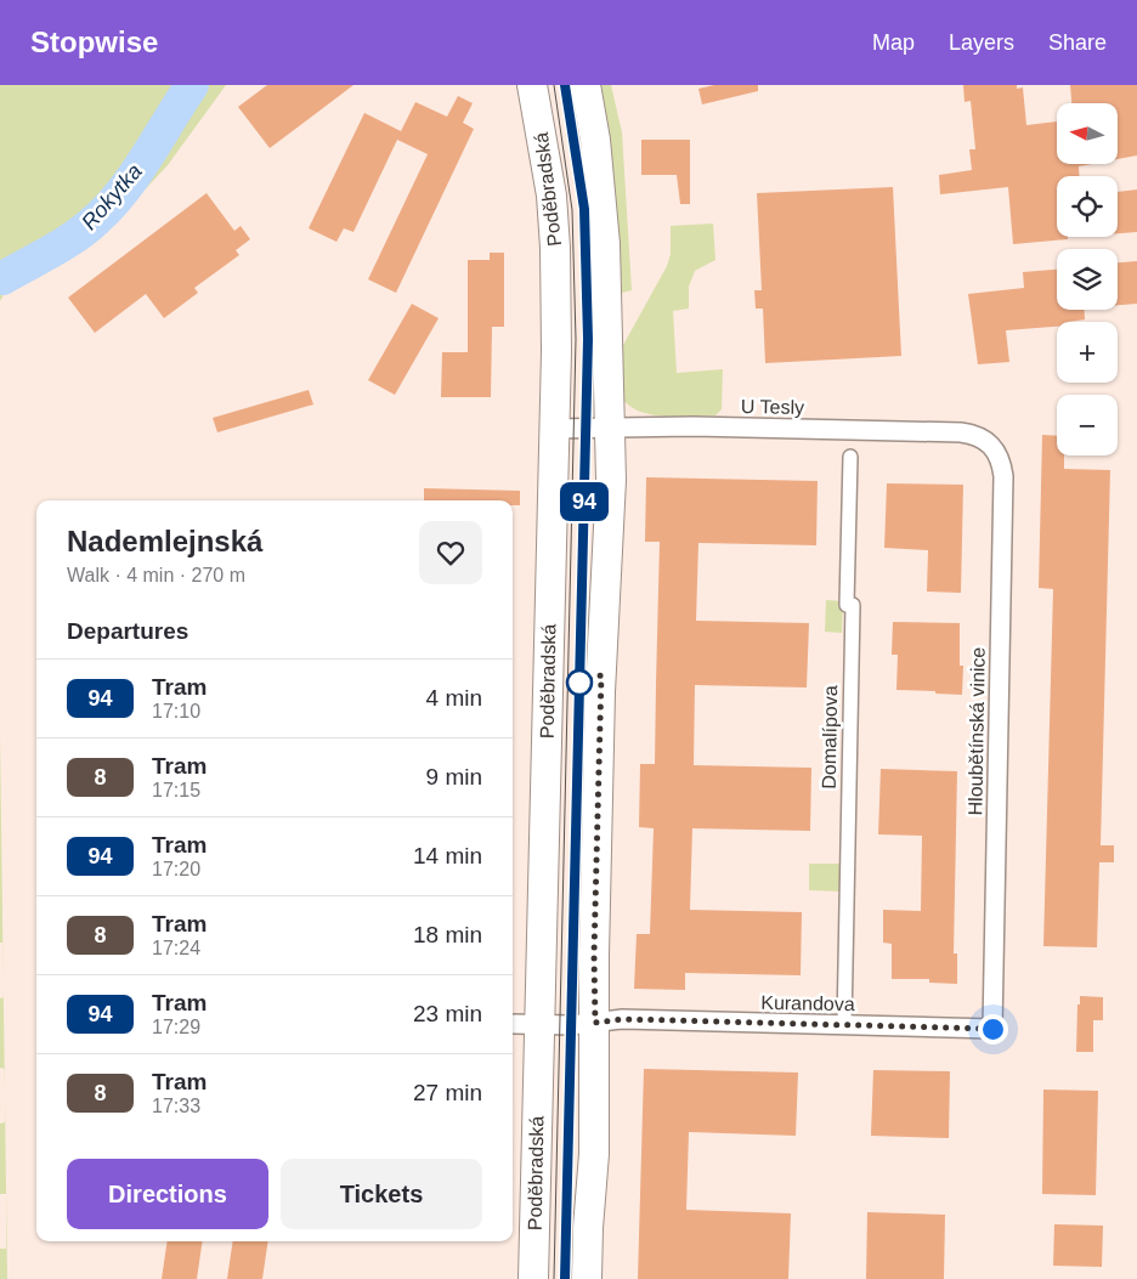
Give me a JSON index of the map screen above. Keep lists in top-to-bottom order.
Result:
{
  "streets": {
    "main road": ["Poděbradská"],
    "street": [
      "U Tesly",
      "Hloubětínská vinice",
      "Domalípova",
      "Kurandova"
    ]
  },
  "crossings": [
    ["Poděbradská", "U Tesly"],
    ["Poděbradská", "Kurandova"],
    ["U Tesly", "Hloubětínská vinice"],
    ["Hloubětínská vinice", "Kurandova"],
    ["Domalípova", "Kurandova"]
  ],
  "water": ["Rokytka"],
  "lines": ["tram line 94"],
  "north": "left",
  "page": {
    "header": "Stopwise",
    "nav": ["Map", "Layers", "Share"],
    "on_map": "94",
    "map_buttons": ["+", "−"],
    "heading": [
      ["Nademlejnská", "Walk · 4 min · 270 m"],
      "Departures"
    ],
    "list": [
      {
        "mark": "94",
        "name": "Tram",
        "note": "17:10",
        "value": "4 min"
      },
      {
        "mark": "8",
        "name": "Tram",
        "note": "17:15",
        "value": "9 min"
      },
      {
        "mark": "94",
        "name": "Tram",
        "note": "17:20",
        "value": "14 min"
      },
      {
        "mark": "8",
        "name": "Tram",
        "note": "17:24",
        "value": "18 min"
      },
      {
        "mark": "94",
        "name": "Tram",
        "note": "17:29",
        "value": "23 min"
      },
      {
        "mark": "8",
        "name": "Tram",
        "note": "17:33",
        "value": "27 min"
      }
    ],
    "buttons": ["Directions", "Tickets"]
  }
}
